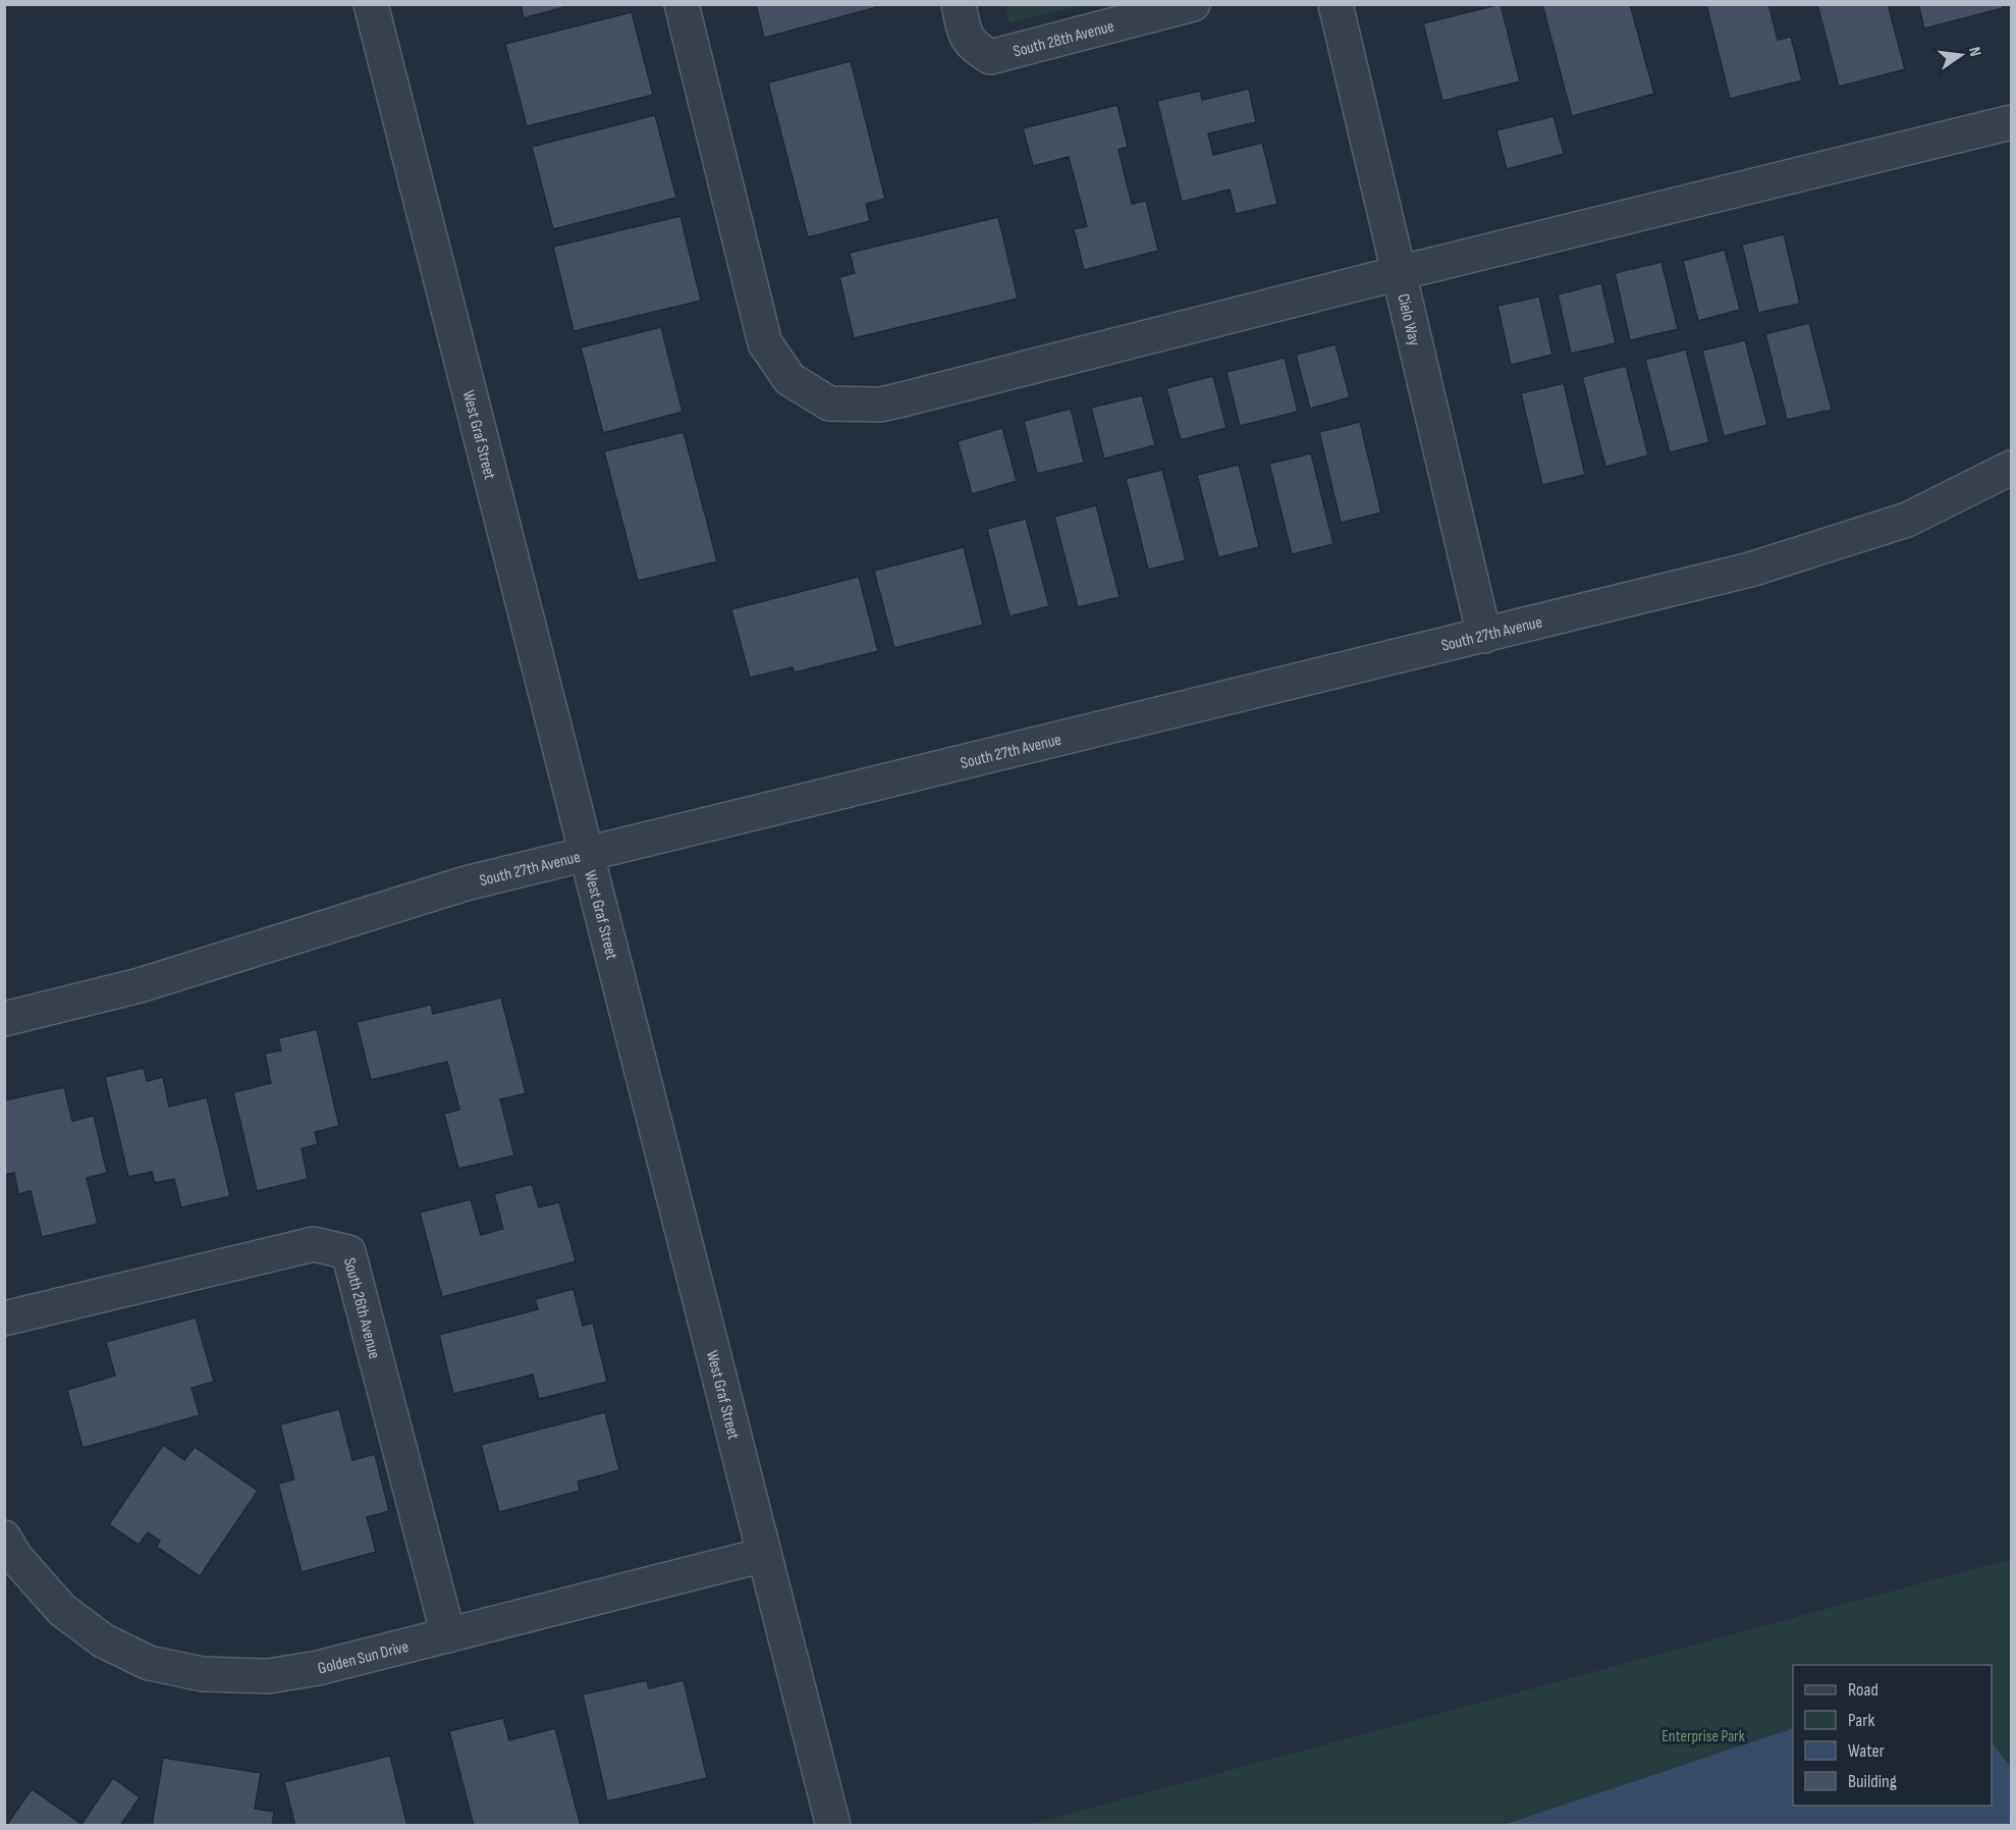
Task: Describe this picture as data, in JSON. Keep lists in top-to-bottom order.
{
  "streets": {
    "street": [
      "South 28th Avenue",
      "Cielo Way",
      "West Graf Street",
      "South 27th Avenue",
      "South 26th Avenue",
      "Golden Sun Drive"
    ]
  },
  "crossings": [
    ["Cielo Way", "South 27th Avenue"],
    ["West Graf Street", "South 27th Avenue"],
    ["West Graf Street", "Golden Sun Drive"],
    ["South 26th Avenue", "Golden Sun Drive"]
  ],
  "parks": ["Enterprise Park"],
  "legend": [
    "Road",
    "Park",
    "Water",
    "Building"
  ],
  "north": "right"
}
